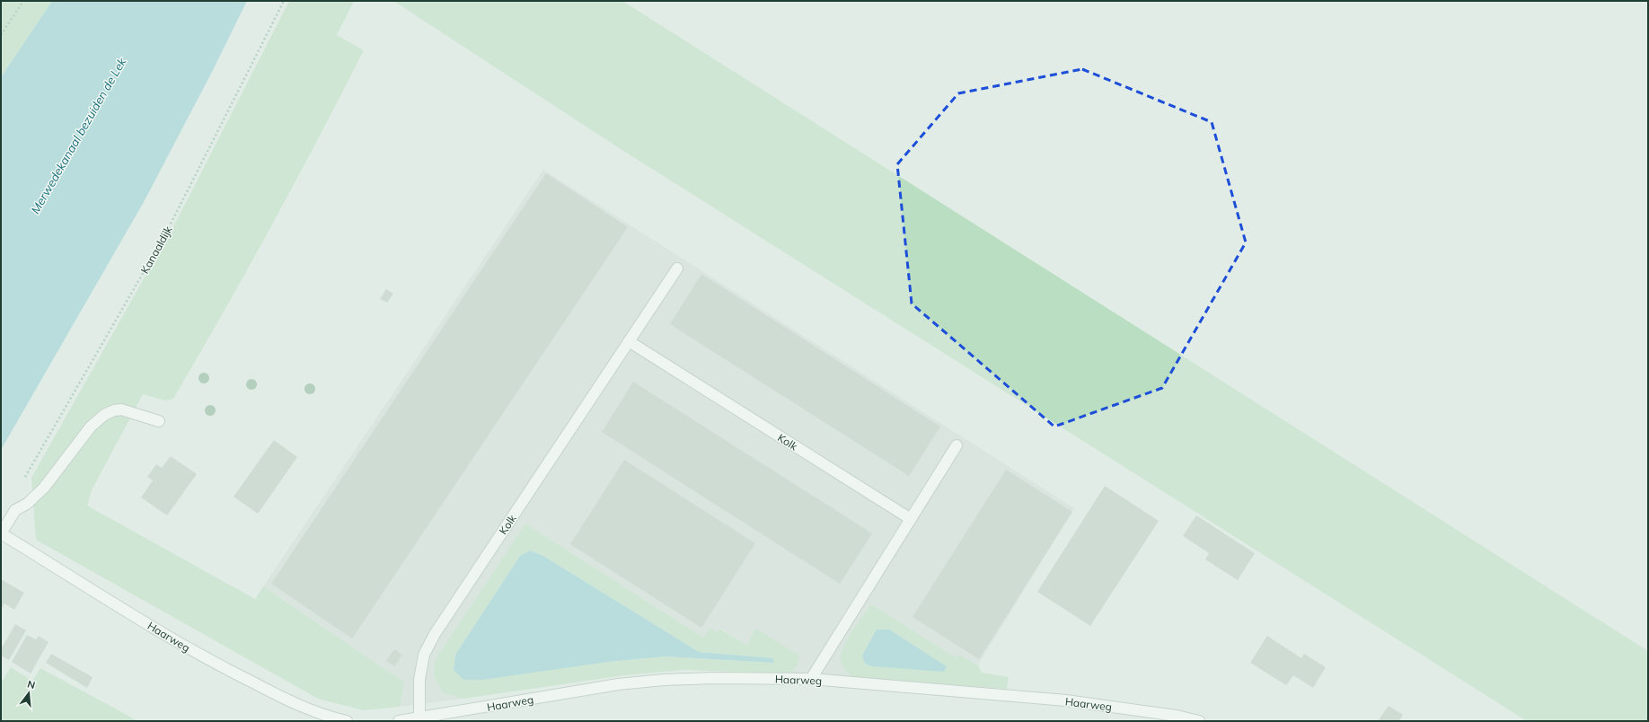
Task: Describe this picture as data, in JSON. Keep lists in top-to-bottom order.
{
  "streets": {
    "street": ["Kolk", "Haarweg"],
    "path": ["Kanaaldijk"]
  },
  "crossings": [
    ["Kolk", "Haarweg"]
  ],
  "water": ["Merwedekanaal bezuiden de Lek"],
  "north": "top"
}
